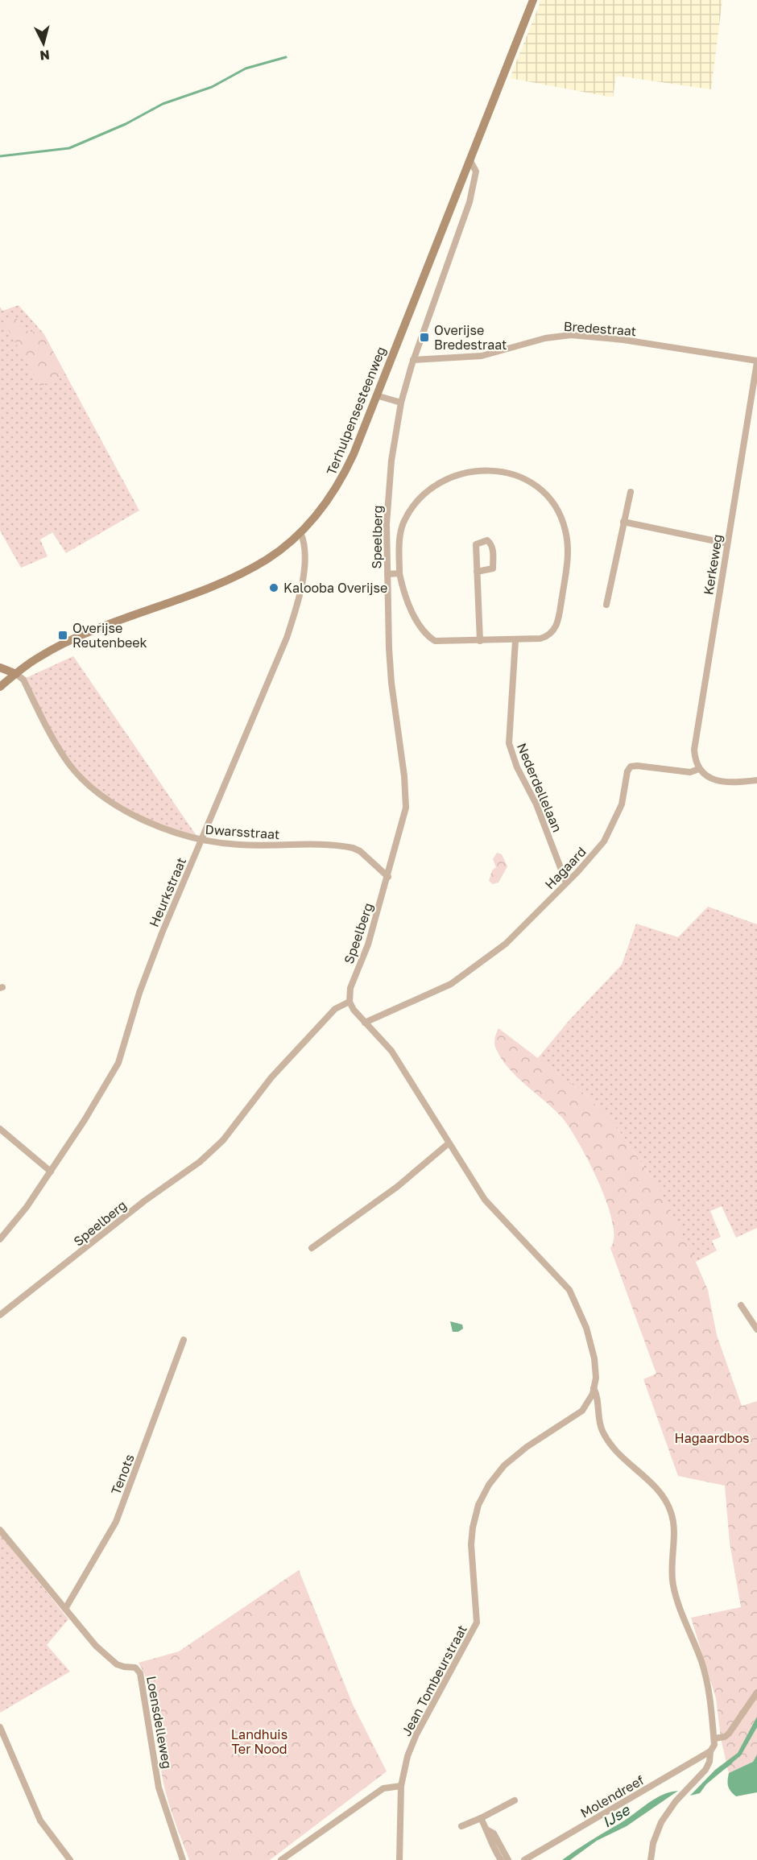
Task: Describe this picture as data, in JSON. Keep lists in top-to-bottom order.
{
  "streets": {
    "main road": ["Terhulpensesteenweg"],
    "street": [
      "Bredestraat",
      "Speelberg",
      "Kerkeweg",
      "Nederdellelaan",
      "Dwarsstraat",
      "Hagaard",
      "Heurkstraat",
      "Tenots",
      "Jean Tombeurstraat",
      "Loensdelleweg",
      "Molendreef"
    ]
  },
  "crossings": [
    ["Bredestraat", "Speelberg"],
    ["Bredestraat", "Kerkeweg"],
    ["Terhulpensesteenweg", "Speelberg"],
    ["Terhulpensesteenweg", "Dwarsstraat"],
    ["Terhulpensesteenweg", "Heurkstraat"],
    ["Speelberg", "Dwarsstraat"],
    ["Kerkeweg", "Hagaard"],
    ["Nederdellelaan", "Hagaard"],
    ["Dwarsstraat", "Heurkstraat"],
    ["Tenots", "Loensdelleweg"]
  ],
  "water": ["IJse"],
  "parks": ["Hagaardbos", "Landhuis Ter Nood"],
  "places": {
    "transit": ["Overijse Bredestraat", "Overijse Reutenbeek"],
    "other": ["Kalooba Overijse"]
  },
  "north": "bottom"
}
